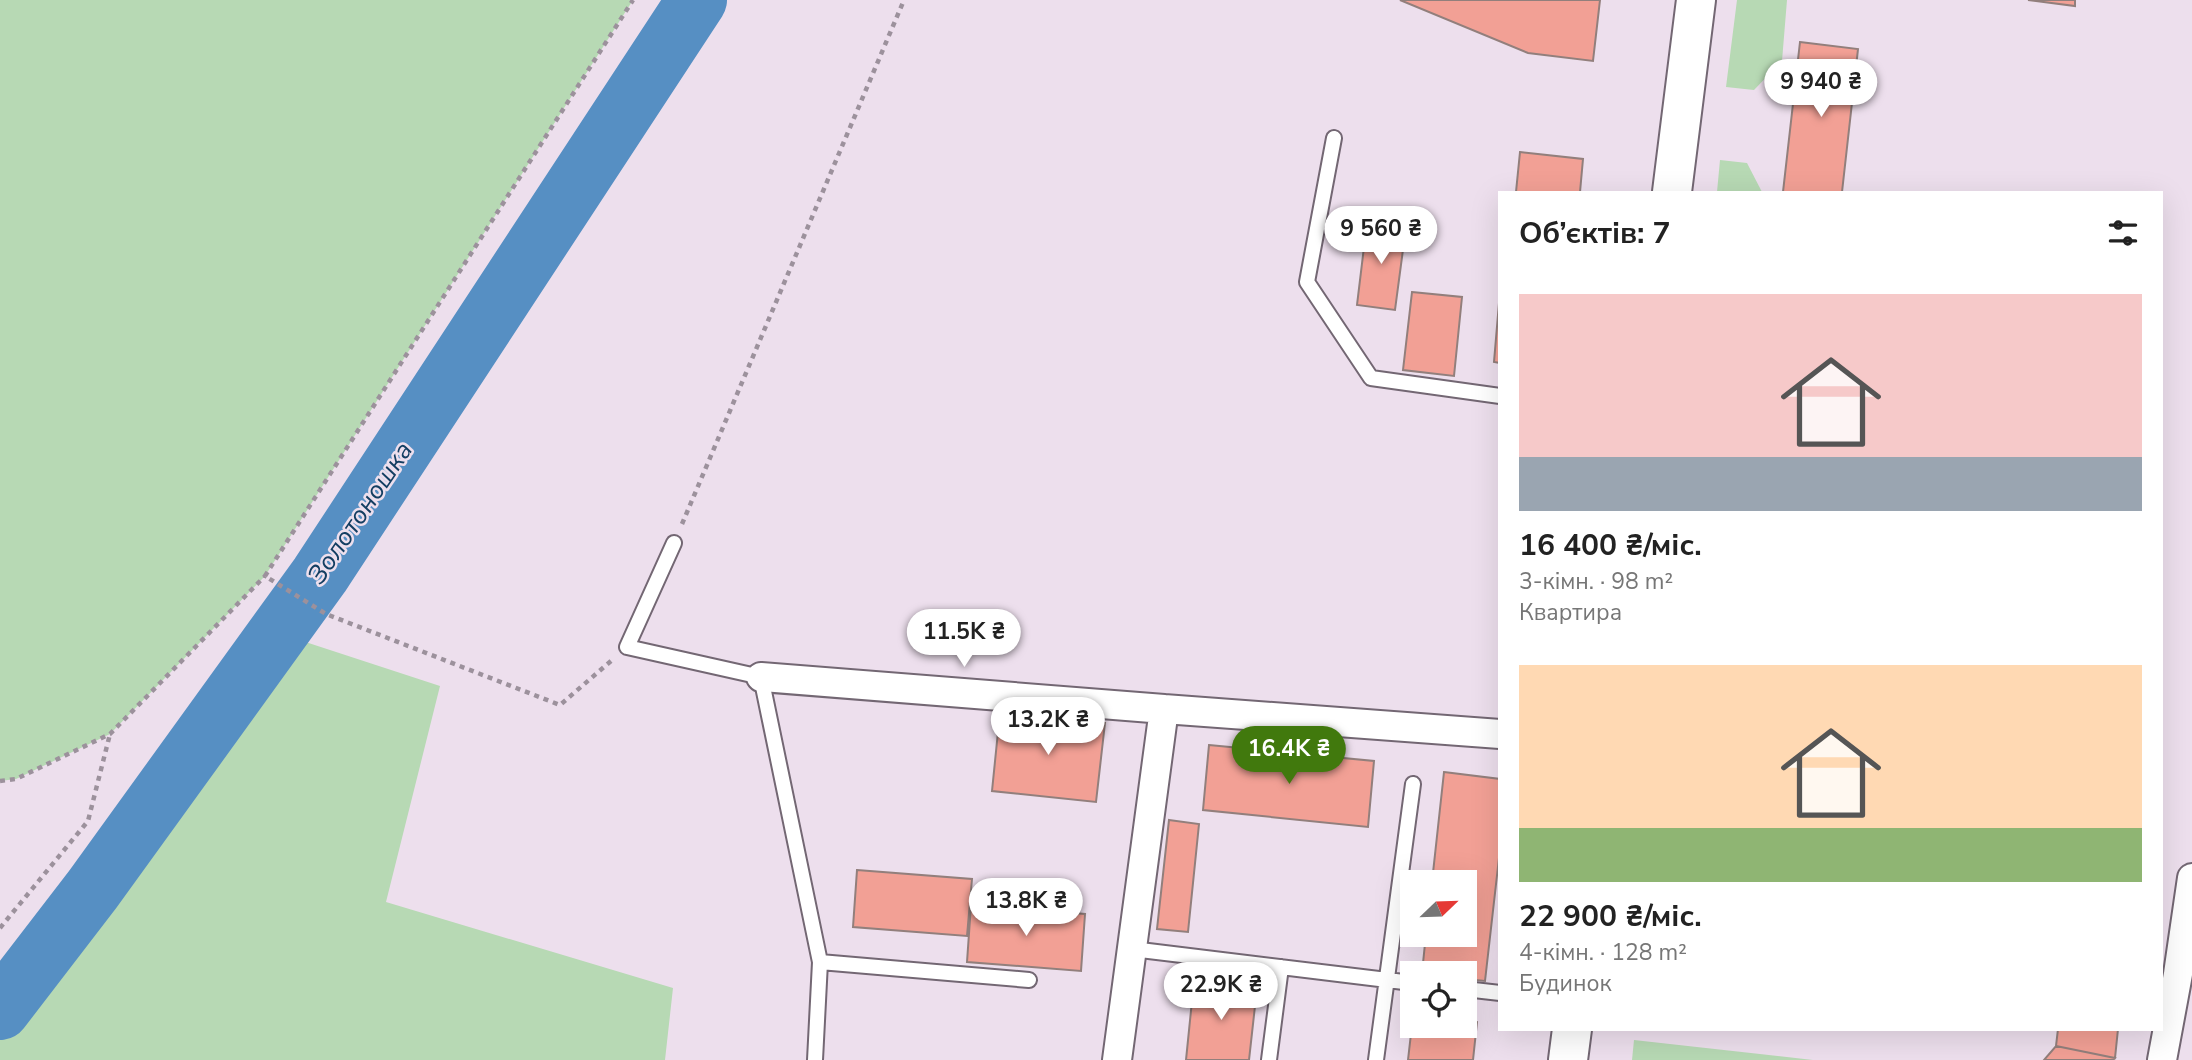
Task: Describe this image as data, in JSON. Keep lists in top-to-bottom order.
{
  "water": ["Золотоношка"],
  "north": "top right",
  "page": {
    "price": [
      "9 940 ₴",
      "9 560 ₴",
      "11.5K ₴",
      "13.2K ₴",
      "16.4K ₴",
      "13.8K ₴",
      "22.9K ₴"
    ],
    "heading": "Об’єктів: 7",
    "list": [
      {
        "name": "16 400 ₴/міс.",
        "note": "3-кімн. · 98 m² · Квартира"
      },
      {
        "name": "22 900 ₴/міс.",
        "note": "4-кімн. · 128 m² · Будинок"
      }
    ]
  }
}
